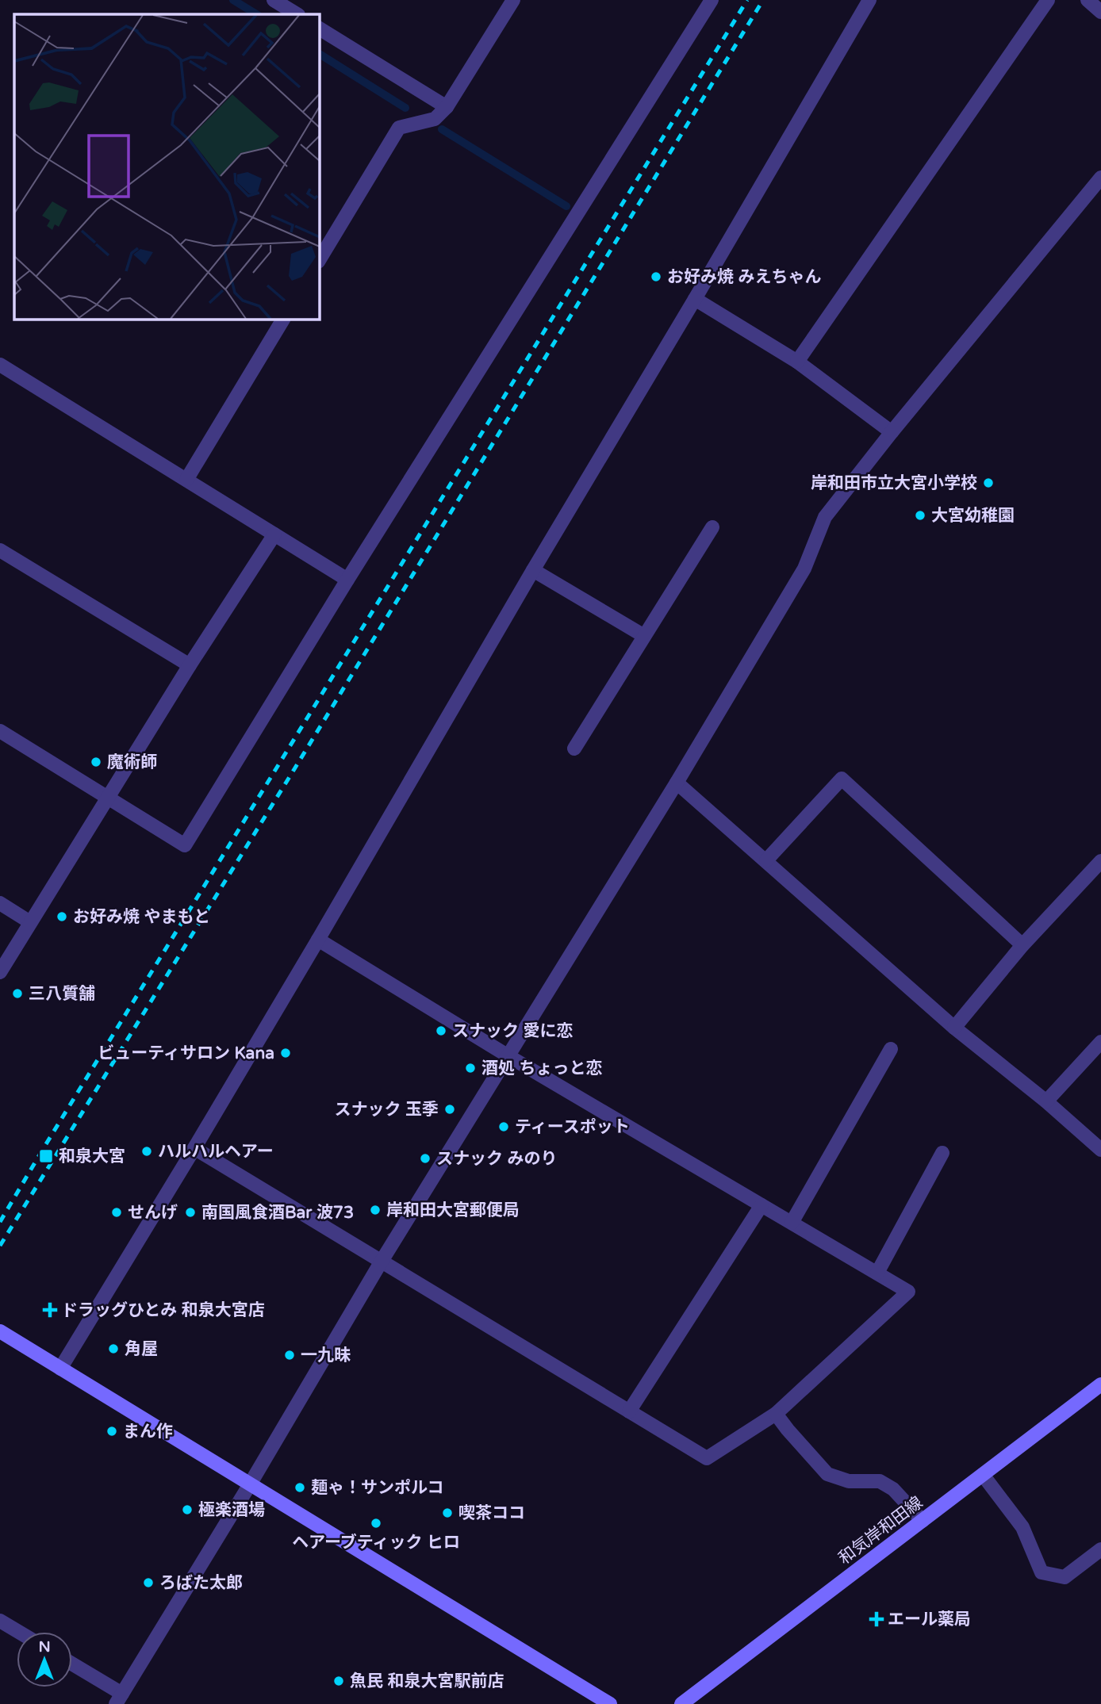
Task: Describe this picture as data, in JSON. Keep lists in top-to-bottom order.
{
  "streets": {
    "street": ["和気岸和田線"]
  },
  "places": {
    "other": [
      "お好み焼 みえちゃん",
      "岸和田市立大宮小学校",
      "大宮幼稚園",
      "魔術師",
      "お好み焼 やまもと",
      "三八質舗",
      "スナック 愛に恋",
      "ビューティサロン Kana",
      "酒処 ちょっと恋",
      "スナック 玉季",
      "ティースポット",
      "ハルハルヘアー",
      "スナック みのり",
      "岸和田大宮郵便局",
      "せんげ",
      "南国風食酒Bar 波73",
      "角屋",
      "一九昧",
      "まん作",
      "麺ゃ！サンポルコ",
      "極楽酒場",
      "喫茶ココ",
      "ヘアーブティック ヒロ",
      "ろばた太郎",
      "魚民 和泉大宮駅前店"
    ],
    "transit": ["和泉大宮"],
    "health": ["ドラッグひとみ 和泉大宮店", "エール薬局"]
  },
  "north": "top"
}
